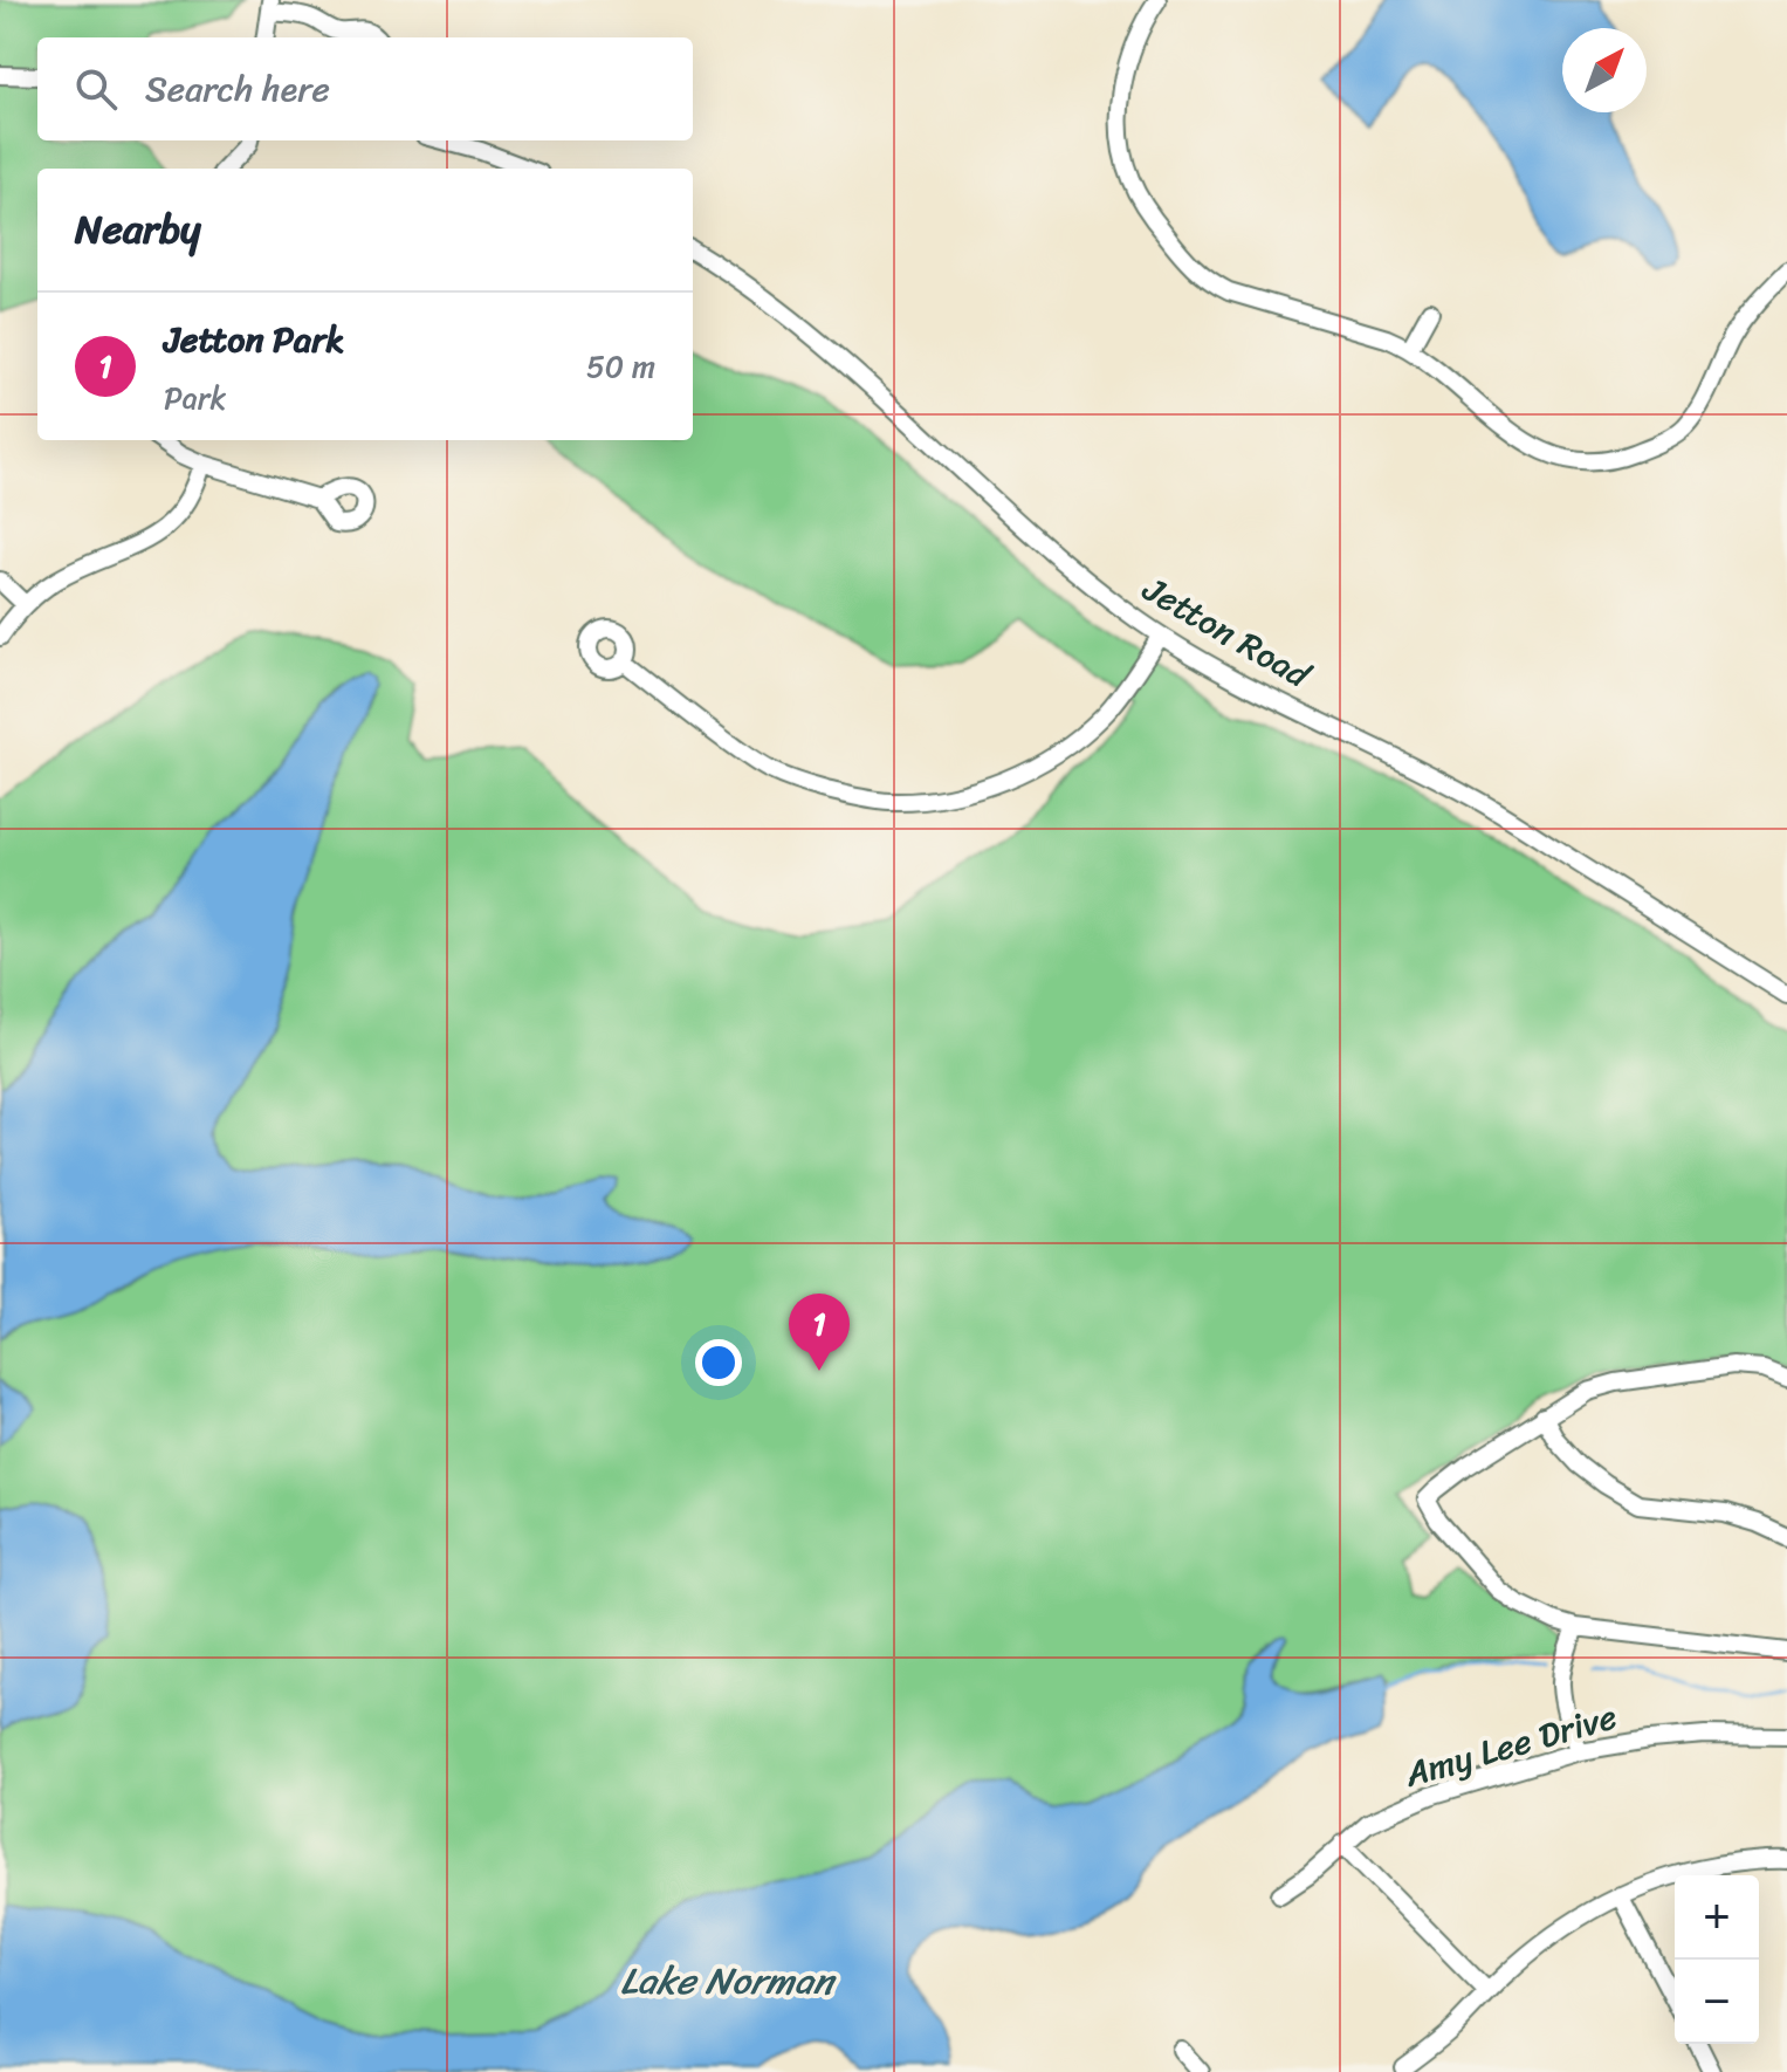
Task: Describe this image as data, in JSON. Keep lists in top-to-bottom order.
{
  "streets": {
    "street": ["Jetton Road", "Amy Lee Drive"]
  },
  "water": ["Lake Norman"],
  "north": "top right",
  "page": {
    "search": "Search here",
    "heading": "Nearby",
    "list": [
      {
        "mark": "1",
        "name": "Jetton Park",
        "note": "Park",
        "value": "50 m"
      }
    ],
    "pins": "1",
    "map_buttons": ["+", "−"]
  }
}
